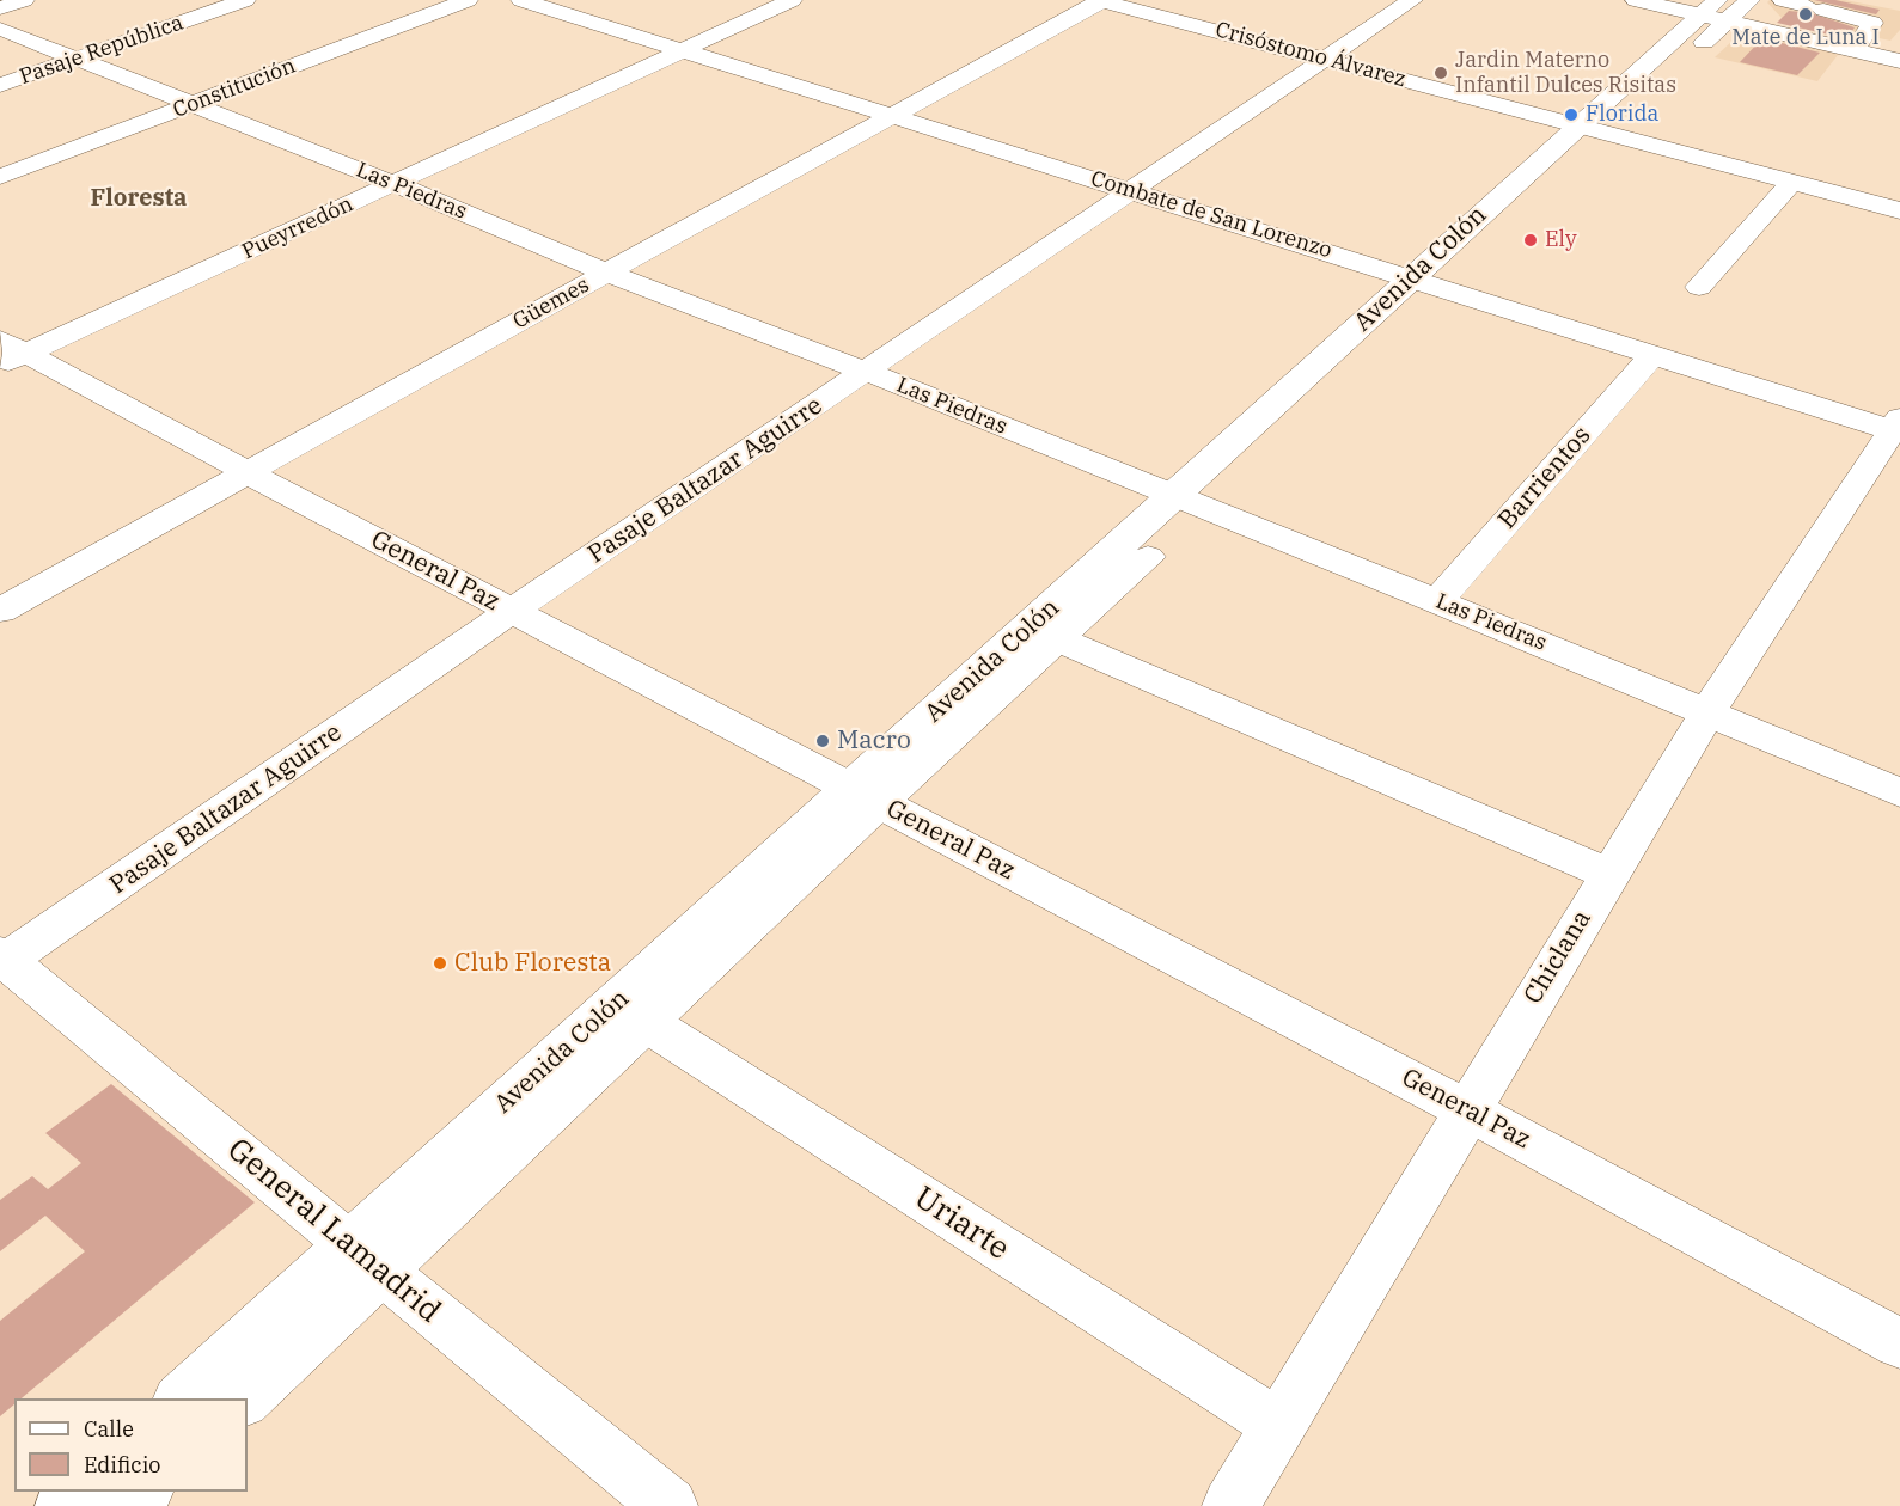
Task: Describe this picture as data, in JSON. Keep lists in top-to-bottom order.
{
  "streets": {
    "street": [
      "Pasaje República",
      "Crisóstomo Álvarez",
      "Constitución",
      "Las Piedras",
      "Combate de San Lorenzo",
      "Pueyrredón",
      "Avenida Colón",
      "Güemes",
      "Barrientos",
      "Pasaje Baltazar Aguirre",
      "General Paz",
      "Chiclana",
      "Uriarte",
      "General Lamadrid"
    ]
  },
  "crossings": [
    ["Pasaje República", "Las Piedras"],
    ["Crisóstomo Álvarez", "Avenida Colón"],
    ["Crisóstomo Álvarez", "Güemes"],
    ["Crisóstomo Álvarez", "Pasaje Baltazar Aguirre"],
    ["Constitución", "Las Piedras"],
    ["Las Piedras", "Pueyrredón"],
    ["Las Piedras", "Avenida Colón"],
    ["Las Piedras", "Güemes"],
    ["Las Piedras", "Barrientos"],
    ["Las Piedras", "Pasaje Baltazar Aguirre"],
    ["Las Piedras", "Chiclana"],
    ["Combate de San Lorenzo", "Pueyrredón"],
    ["Combate de San Lorenzo", "Avenida Colón"],
    ["Combate de San Lorenzo", "Güemes"],
    ["Combate de San Lorenzo", "Barrientos"],
    ["Combate de San Lorenzo", "Pasaje Baltazar Aguirre"],
    ["Combate de San Lorenzo", "Chiclana"],
    ["Pueyrredón", "General Paz"],
    ["Avenida Colón", "General Paz"],
    ["Avenida Colón", "Uriarte"],
    ["Avenida Colón", "General Lamadrid"],
    ["Güemes", "General Paz"],
    ["Pasaje Baltazar Aguirre", "General Paz"],
    ["Pasaje Baltazar Aguirre", "General Lamadrid"],
    ["General Paz", "Chiclana"],
    ["Chiclana", "Uriarte"]
  ],
  "districts": ["Floresta"],
  "places": [
    "Mate de Luna I",
    "Jardin Materno Infantil Dulces Risitas",
    "Florida",
    "Ely",
    "Macro",
    "Club Floresta"
  ],
  "legend": ["Calle", "Edificio"]
}
